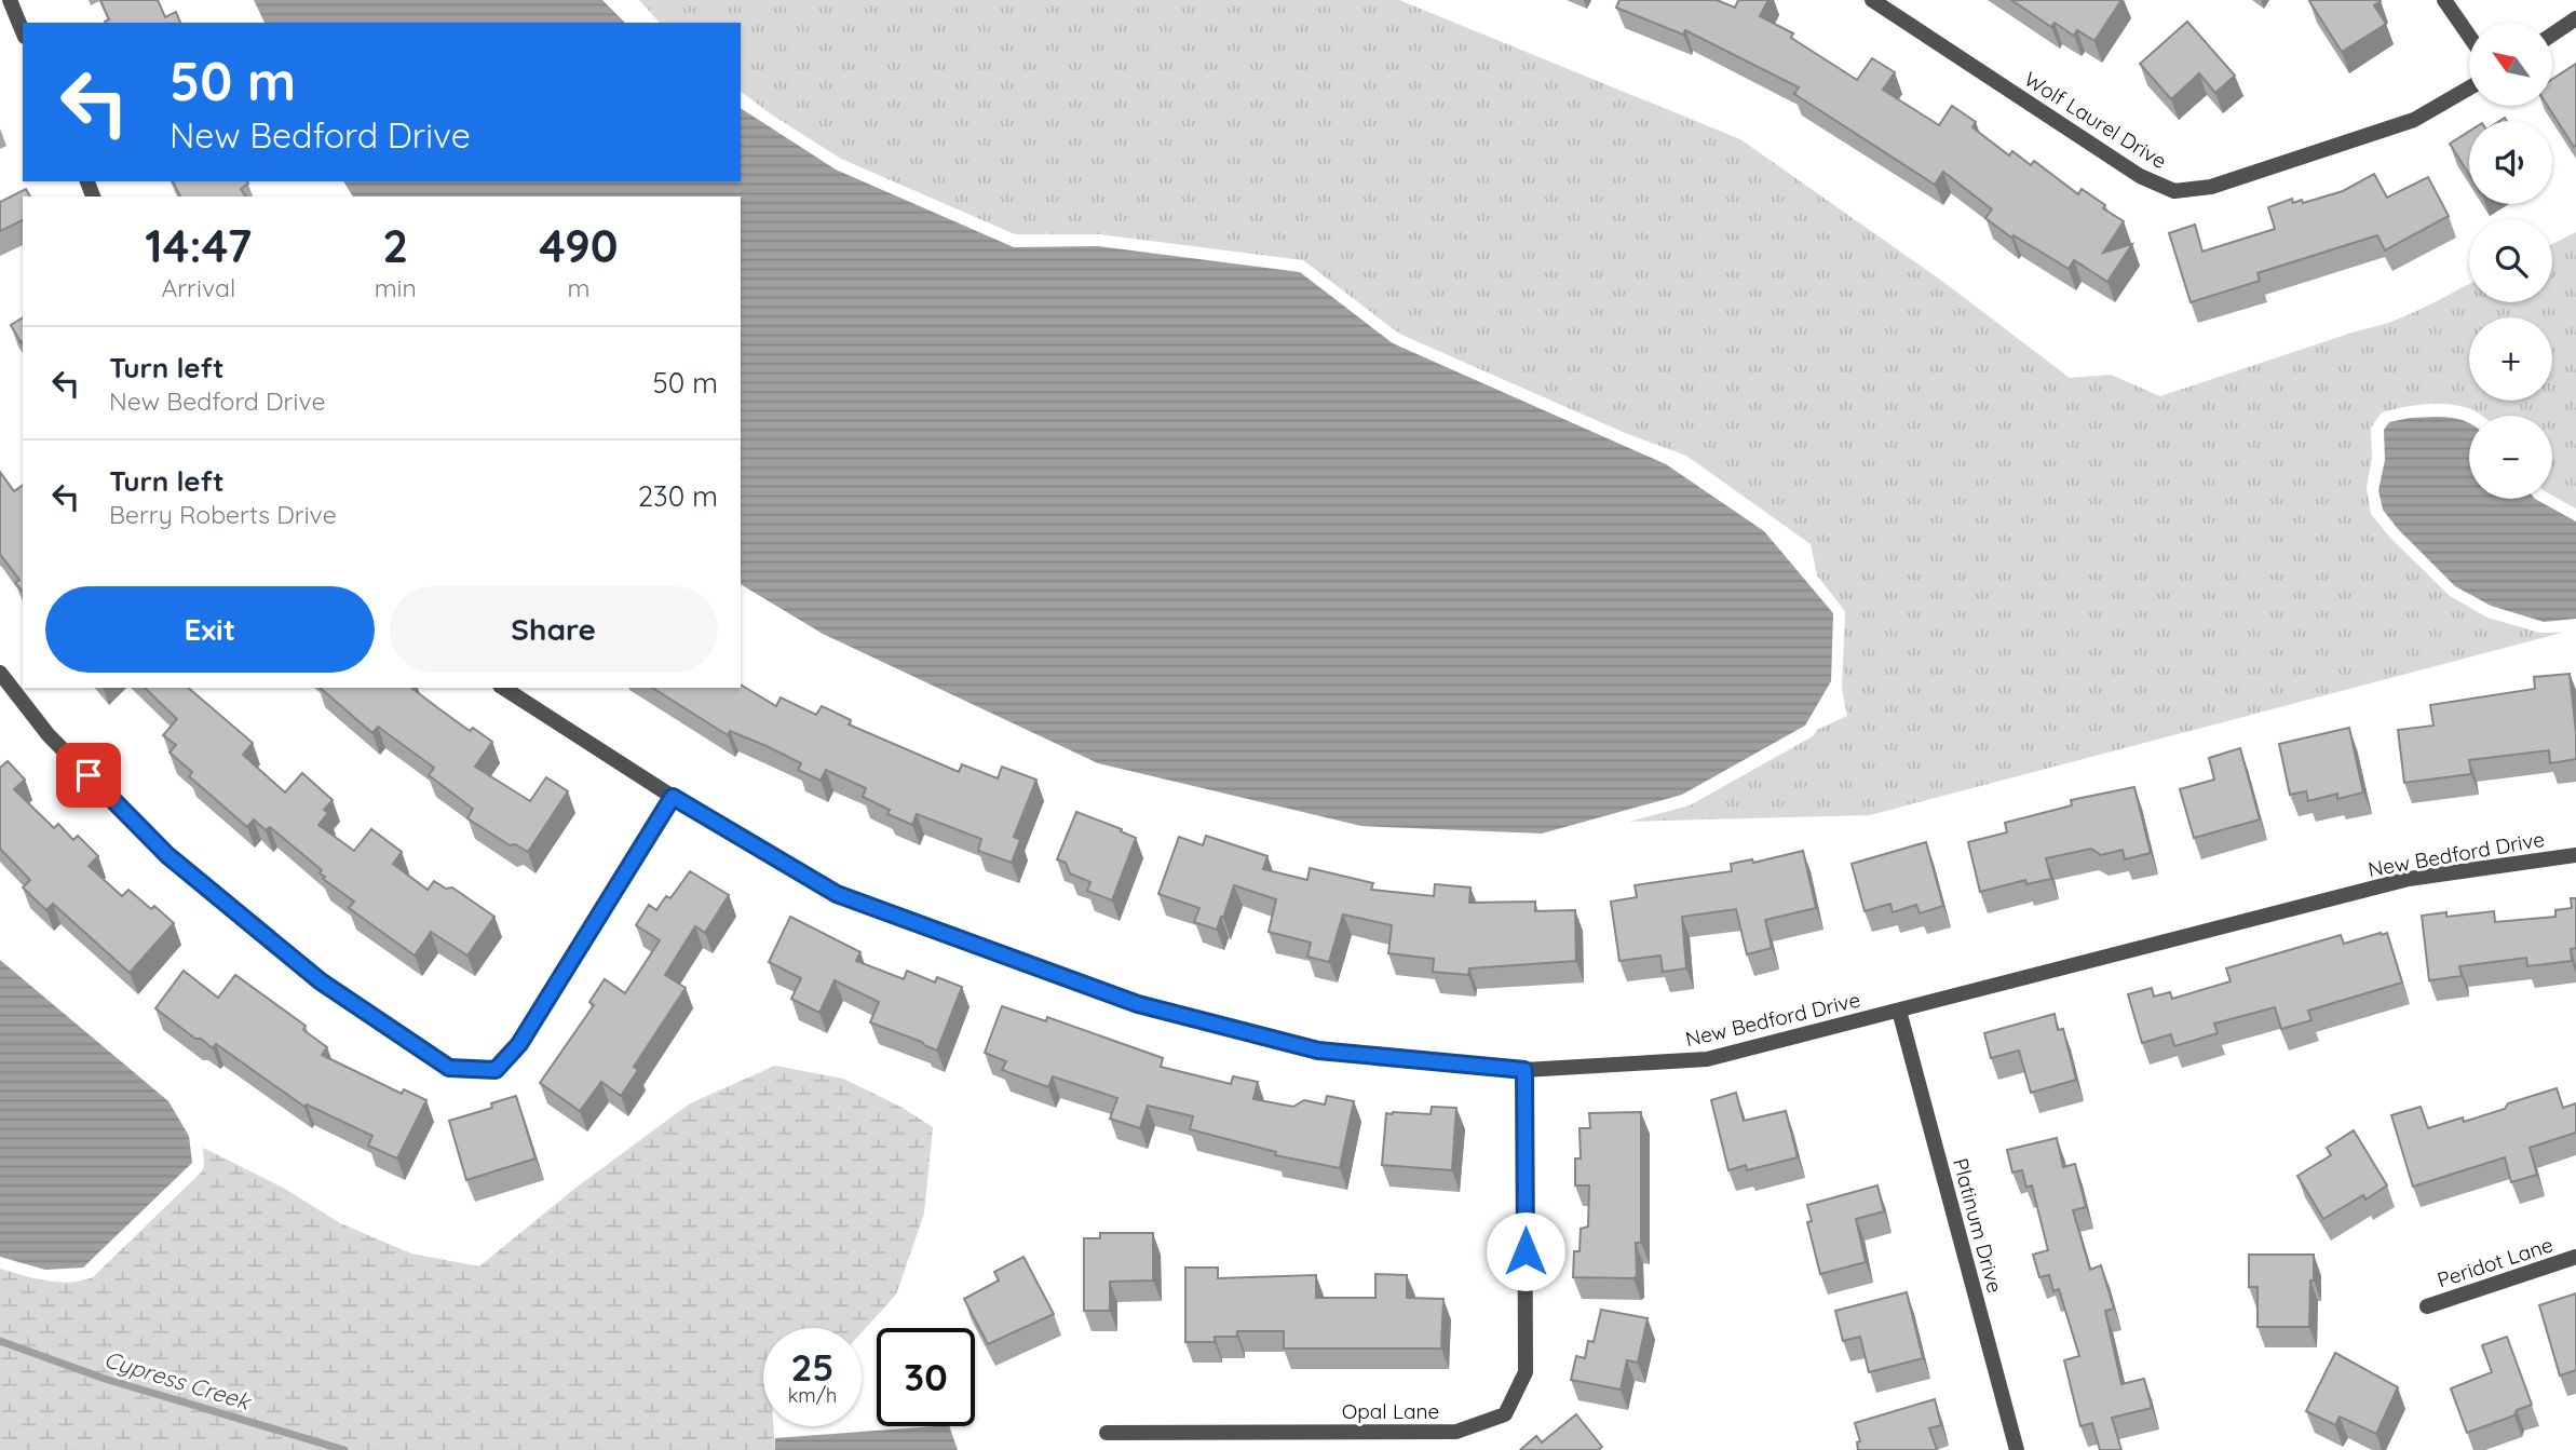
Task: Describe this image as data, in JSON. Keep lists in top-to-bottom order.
{
  "streets": {
    "street": [
      "Wolf Laurel Drive",
      "New Bedford Drive",
      "Platinum Drive",
      "Peridot Lane",
      "Opal Lane"
    ]
  },
  "crossings": [
    ["New Bedford Drive", "Platinum Drive"],
    ["New Bedford Drive", "Opal Lane"]
  ],
  "water": ["Cypress Creek"],
  "north": "top left",
  "page": {
    "map_buttons": ["+", "−"],
    "turn": ["50 m", "New Bedford Drive"],
    "eta": [
      "14:47",
      "Arrival",
      "2",
      "min",
      "490",
      "m"
    ],
    "list": [
      {
        "name": "Turn left",
        "note": "New Bedford Drive",
        "value": "50 m"
      },
      {
        "name": "Turn left",
        "note": "Berry Roberts Drive",
        "value": "230 m"
      }
    ],
    "buttons": ["Exit", "Share"],
    "speed": "25 km/h",
    "limit": "30"
  }
}
